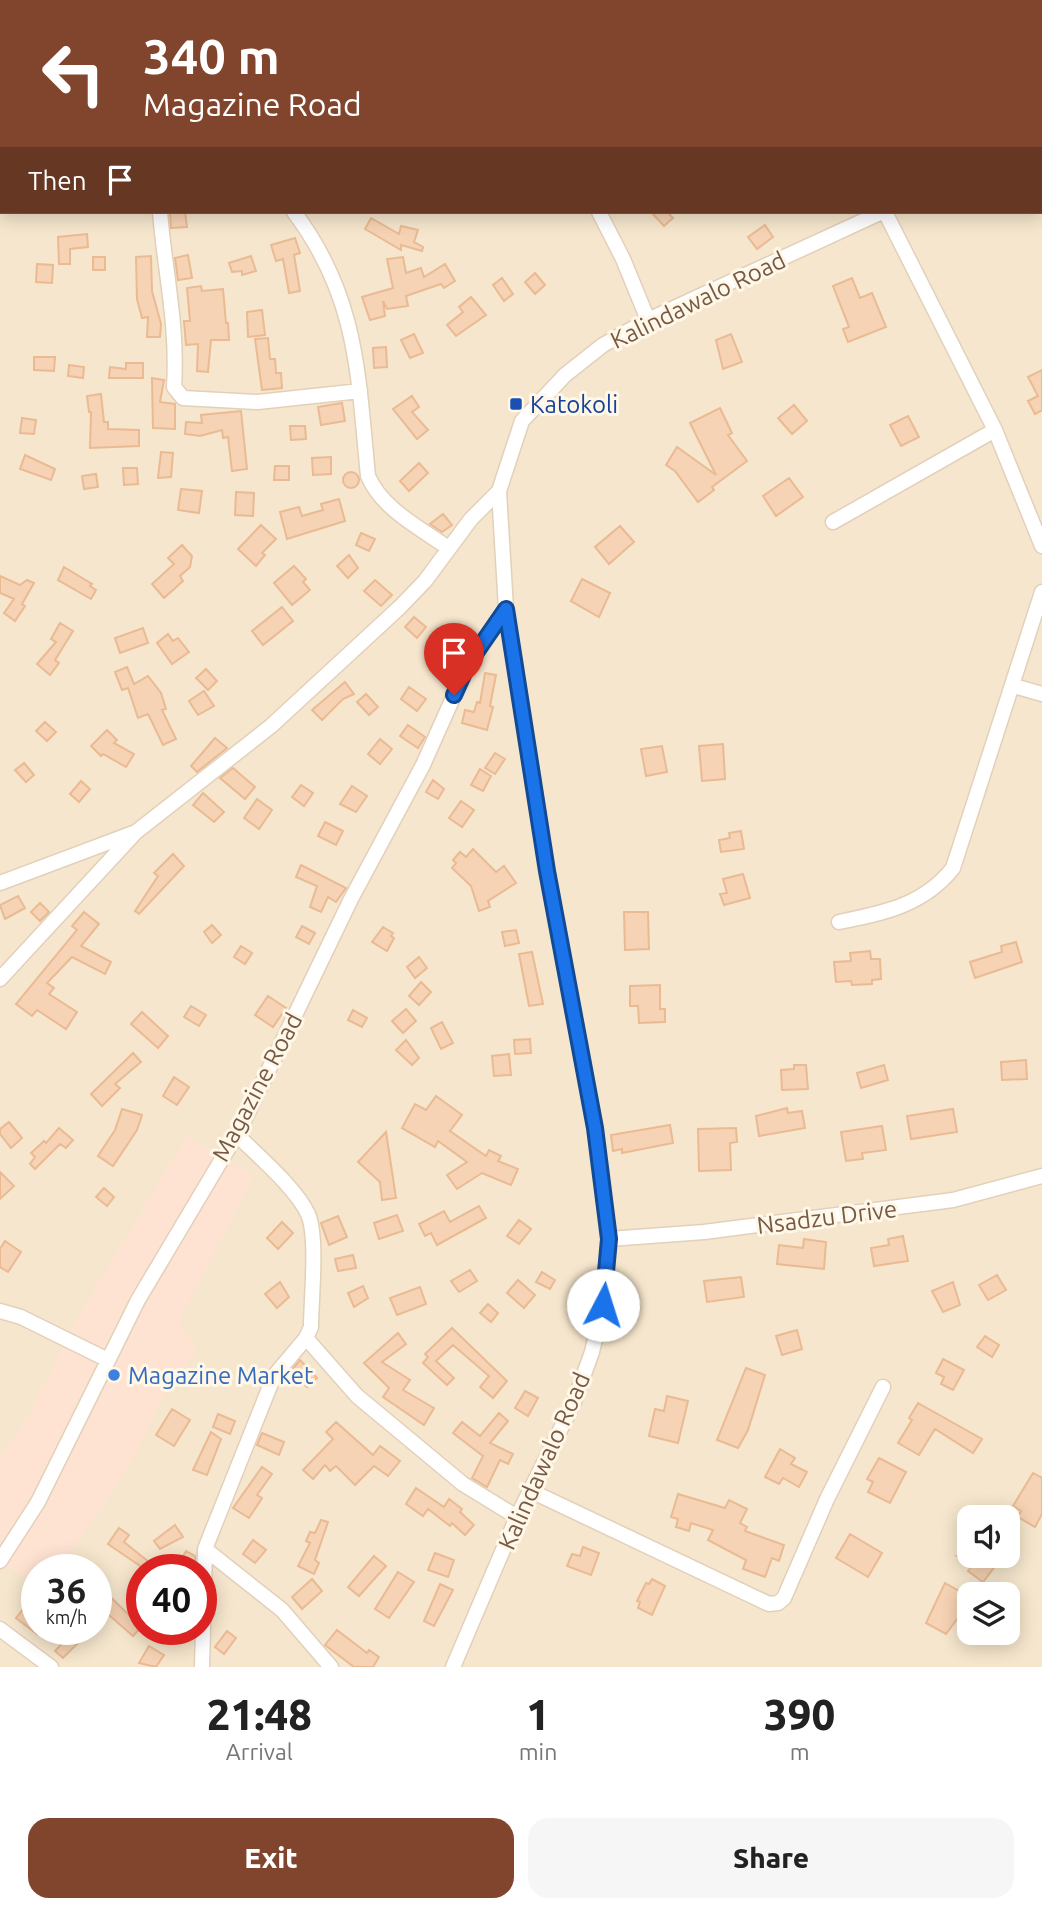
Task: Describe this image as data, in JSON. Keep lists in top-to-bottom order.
{
  "streets": {
    "street": ["Kalindawalo Road", "Magazine Road", "Nsadzu Drive"]
  },
  "crossings": [
    ["Kalindawalo Road", "Magazine Road"],
    ["Kalindawalo Road", "Nsadzu Drive"]
  ],
  "places": {
    "transit": ["Katokoli"],
    "other": ["Magazine Market"]
  },
  "page": {
    "turn": ["340 m", "Magazine Road"],
    "then": "Then",
    "speed": "36 km/h",
    "limit": "40",
    "eta": [
      "21:48",
      "Arrival",
      "1",
      "min",
      "390",
      "m"
    ],
    "buttons": ["Exit", "Share"]
  }
}
